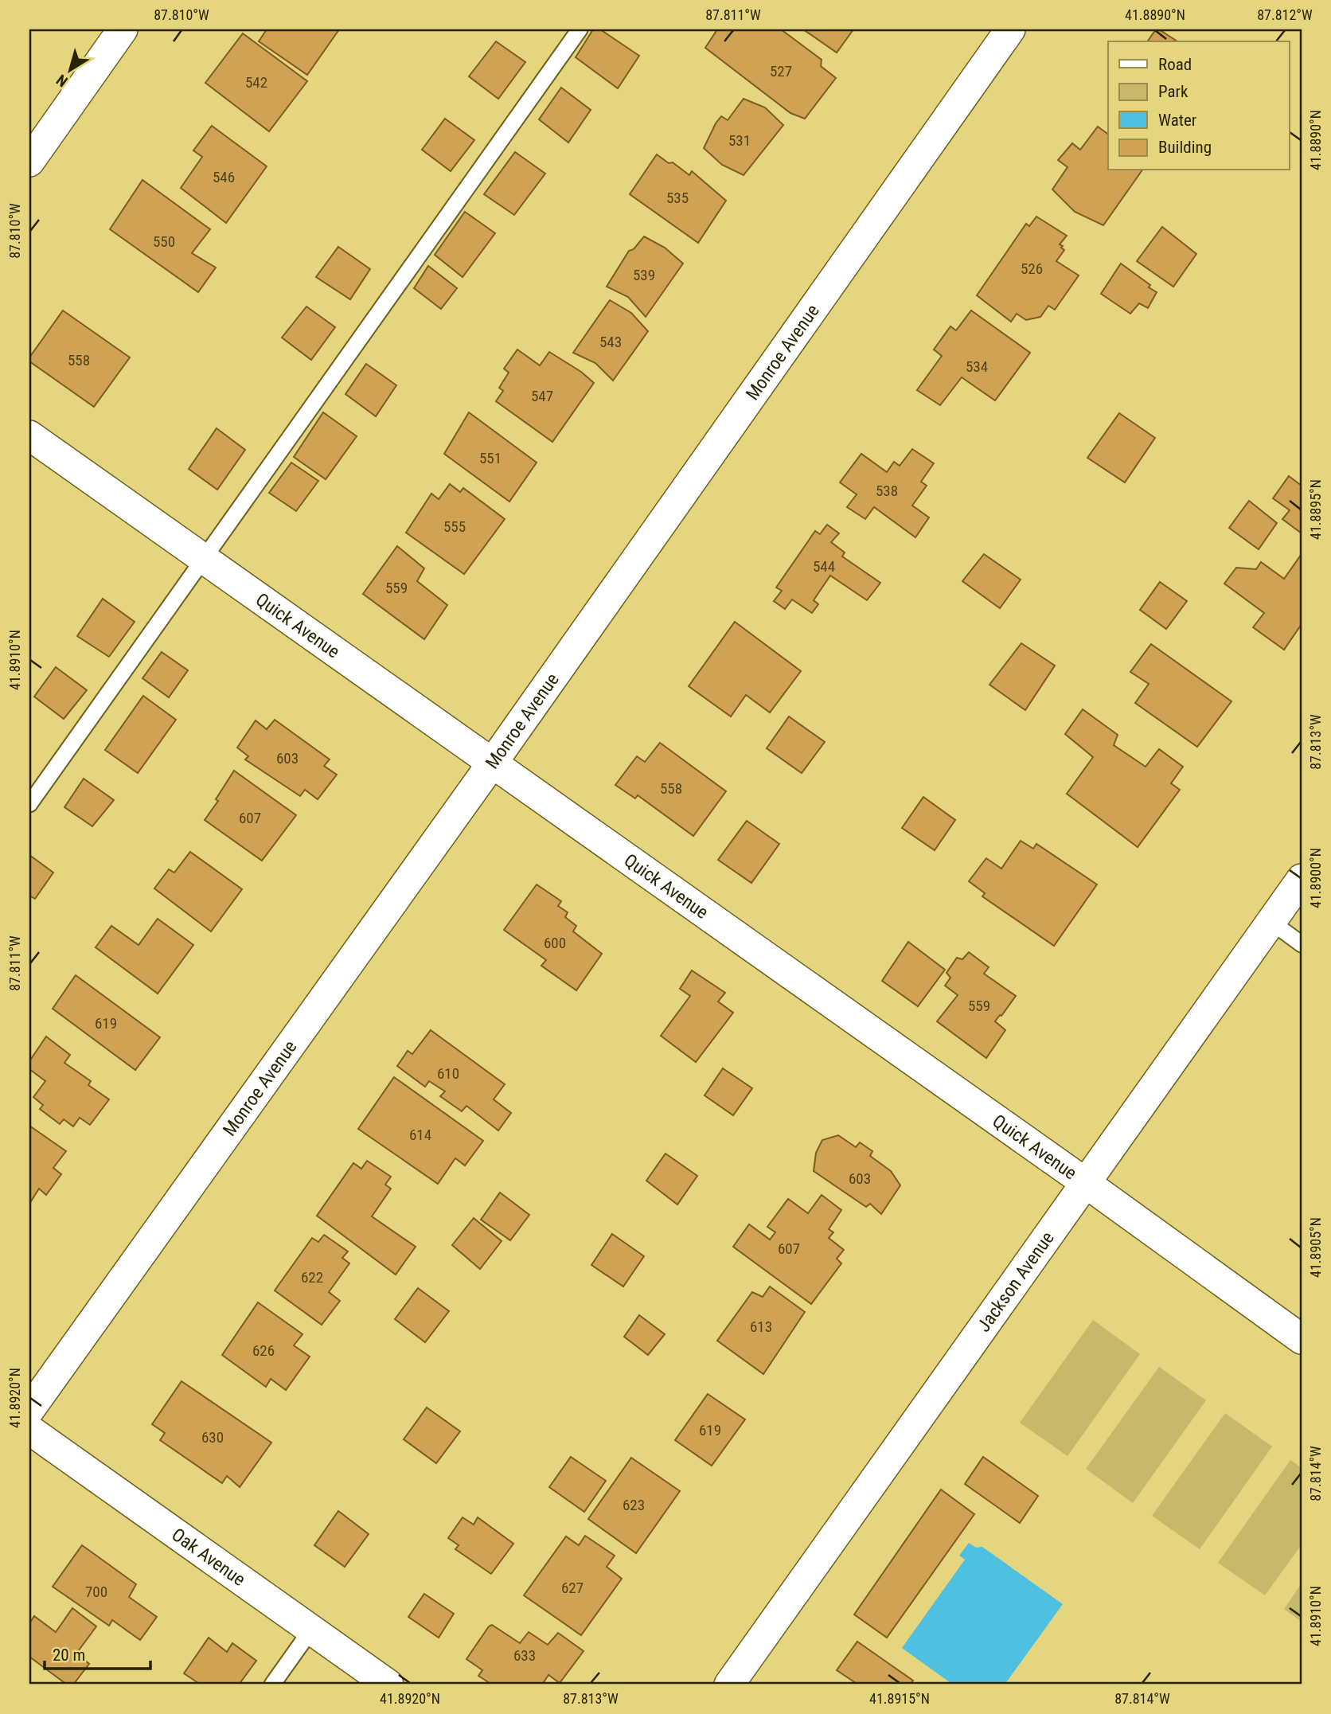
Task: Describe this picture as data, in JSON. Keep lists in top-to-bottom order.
{
  "streets": {
    "street": [
      "Monroe Avenue",
      "Quick Avenue",
      "Jackson Avenue",
      "Oak Avenue"
    ]
  },
  "crossings": [
    ["Monroe Avenue", "Quick Avenue"],
    ["Quick Avenue", "Jackson Avenue"]
  ],
  "house_numbers": [
    "527",
    "542",
    "531",
    "546",
    "535",
    "550",
    "526",
    "539",
    "543",
    "558",
    "534",
    "547",
    "551",
    "538",
    "555",
    "544",
    "559",
    "603",
    "558",
    "607",
    "600",
    "559",
    "619",
    "610",
    "614",
    "603",
    "607",
    "622",
    "613",
    "626",
    "619",
    "630",
    "623",
    "627",
    "700",
    "633"
  ],
  "legend": [
    "Road",
    "Park",
    "Water",
    "Building"
  ],
  "scale_bar": "20 m",
  "north": "bottom left",
  "coordinates": [
    "87.810°W",
    "87.811°W",
    "41.8890°N",
    "87.812°W",
    "41.8895°N",
    "41.8910°N",
    "87.813°W",
    "41.8900°N",
    "41.8905°N",
    "41.8920°N",
    "87.814°W",
    "41.8915°N"
  ]
}
